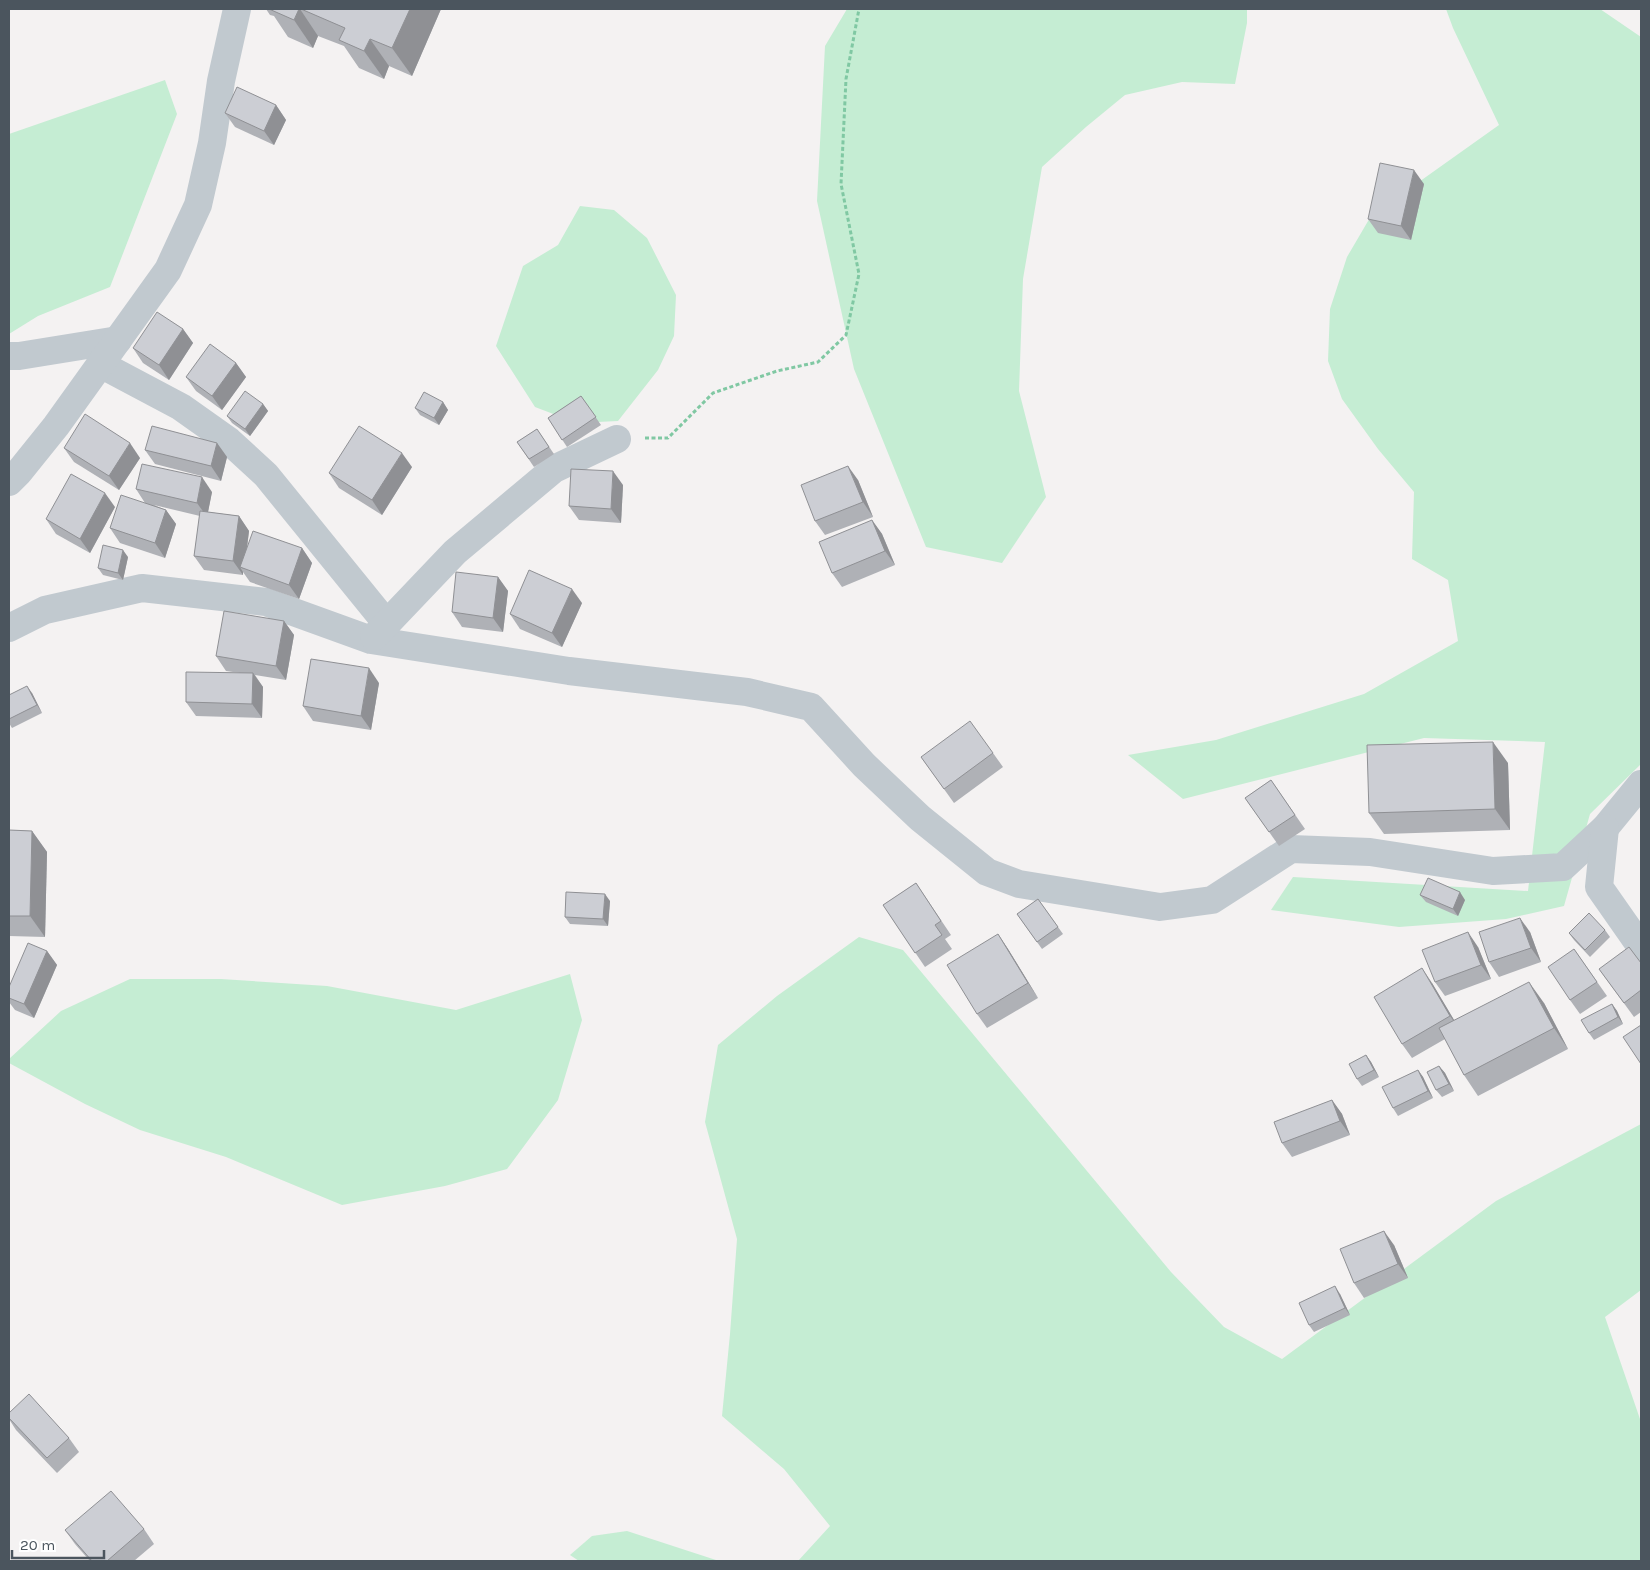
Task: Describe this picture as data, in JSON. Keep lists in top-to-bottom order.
{
  "scale_bar": "20 m"
}
